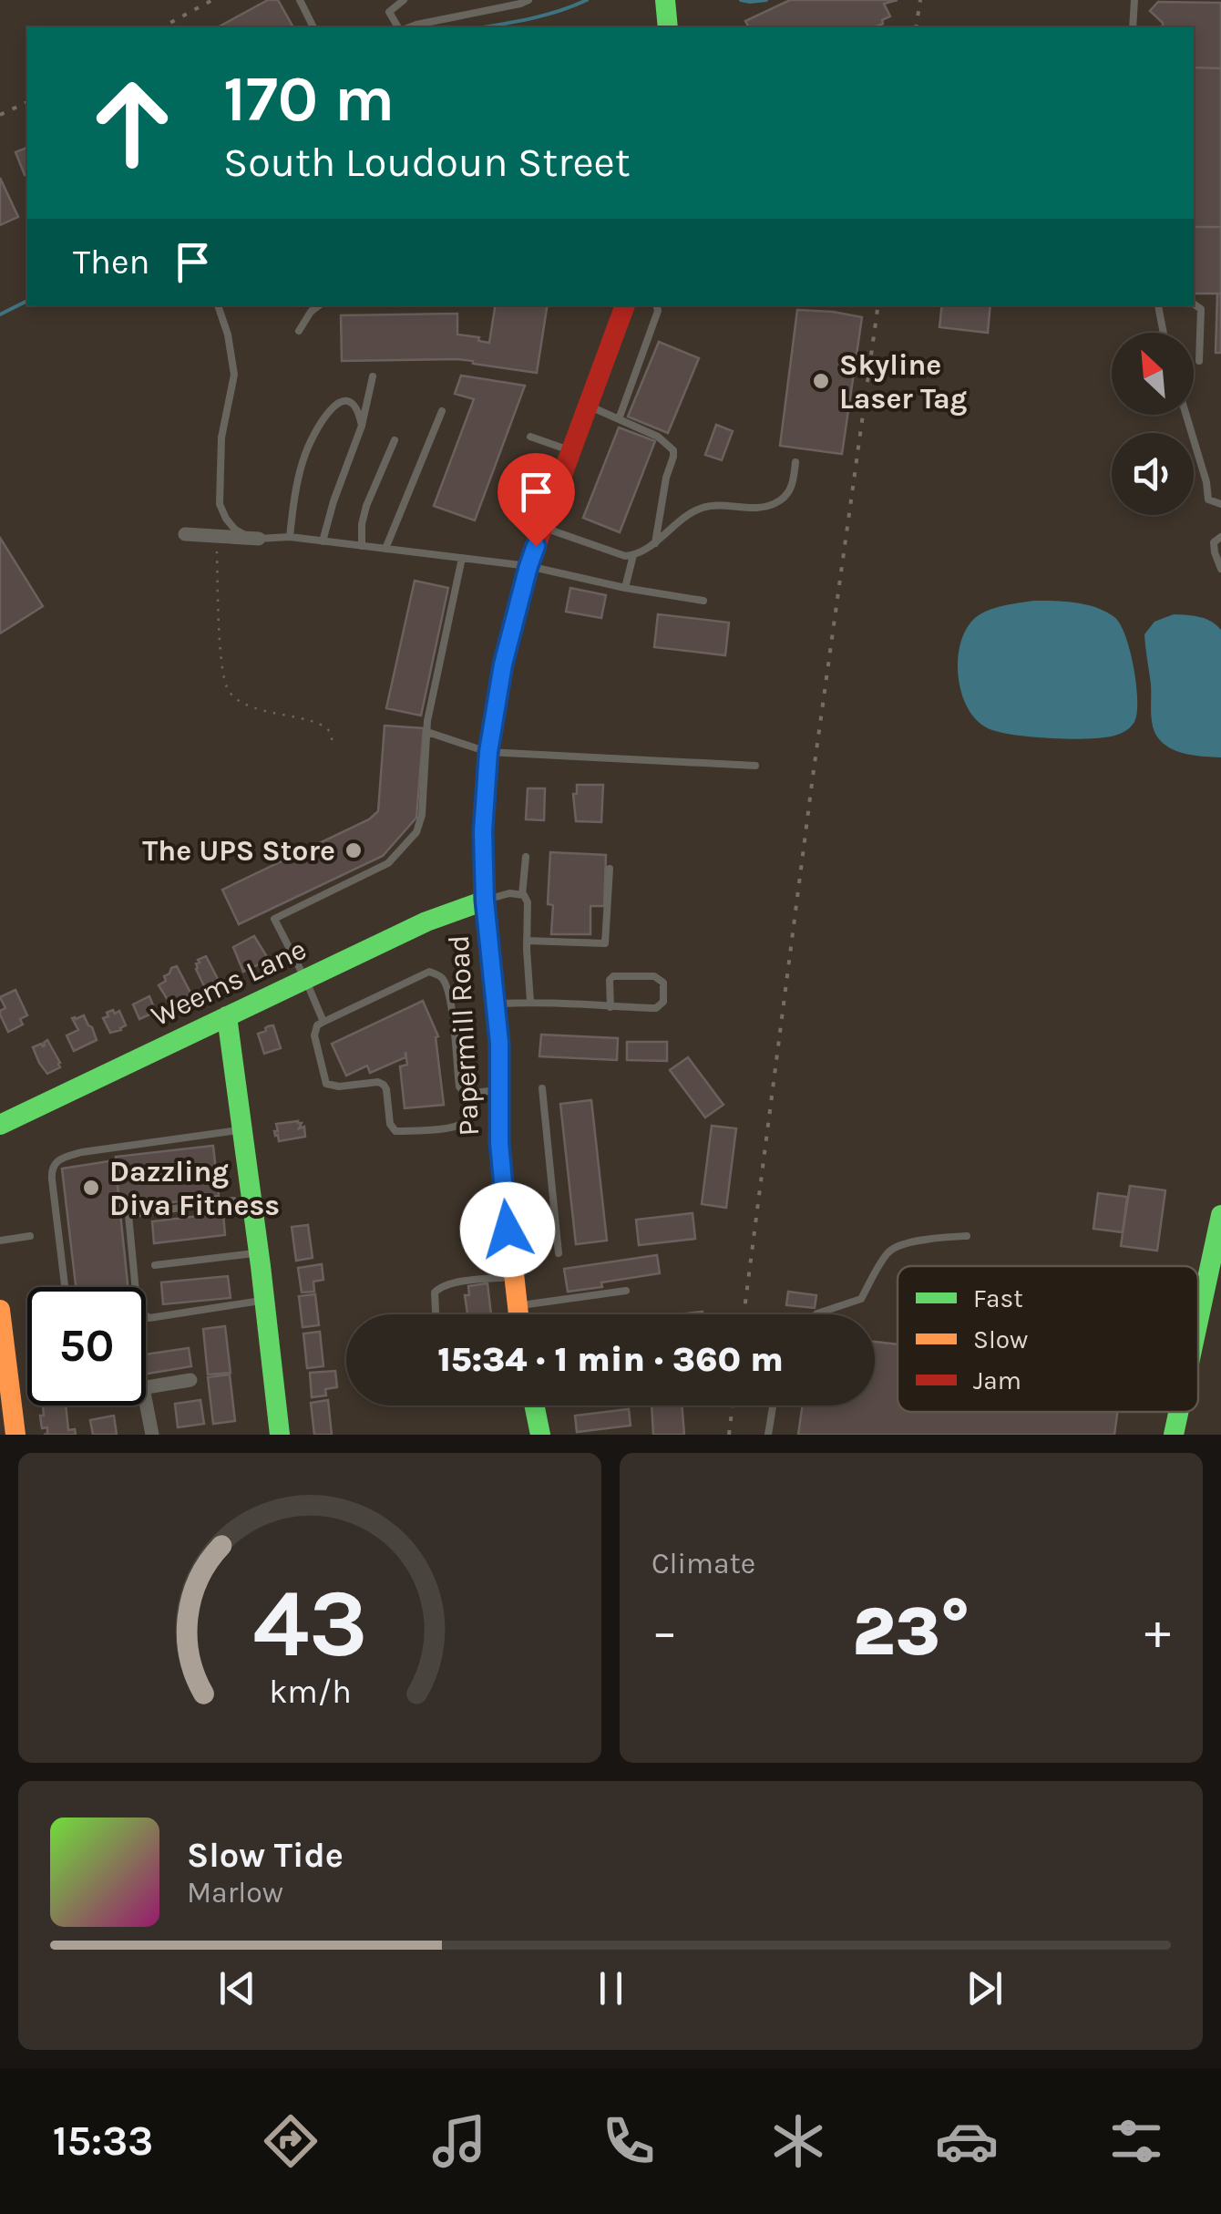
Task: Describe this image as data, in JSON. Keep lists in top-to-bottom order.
{
  "streets": {
    "main road": ["Weems Lane", "Papermill Road"]
  },
  "crossings": [
    ["Weems Lane", "Papermill Road"]
  ],
  "places": ["Skyline Laser Tag", "The UPS Store", "Dazzling Diva Fitness"],
  "legend": ["Fast", "Slow", "Jam"],
  "north": "top left",
  "page": {
    "turn": ["170 m", "South Loudoun Street"],
    "then": "Then",
    "limit": "50",
    "trip": "15:34 · 1 min · 360 m",
    "tile": "Climate",
    "heat": ["−", "23°", "+"],
    "song": ["Slow Tide", "Marlow"],
    "tabs": "15:33",
    "gauge": ["43", "km/h"]
  }
}
